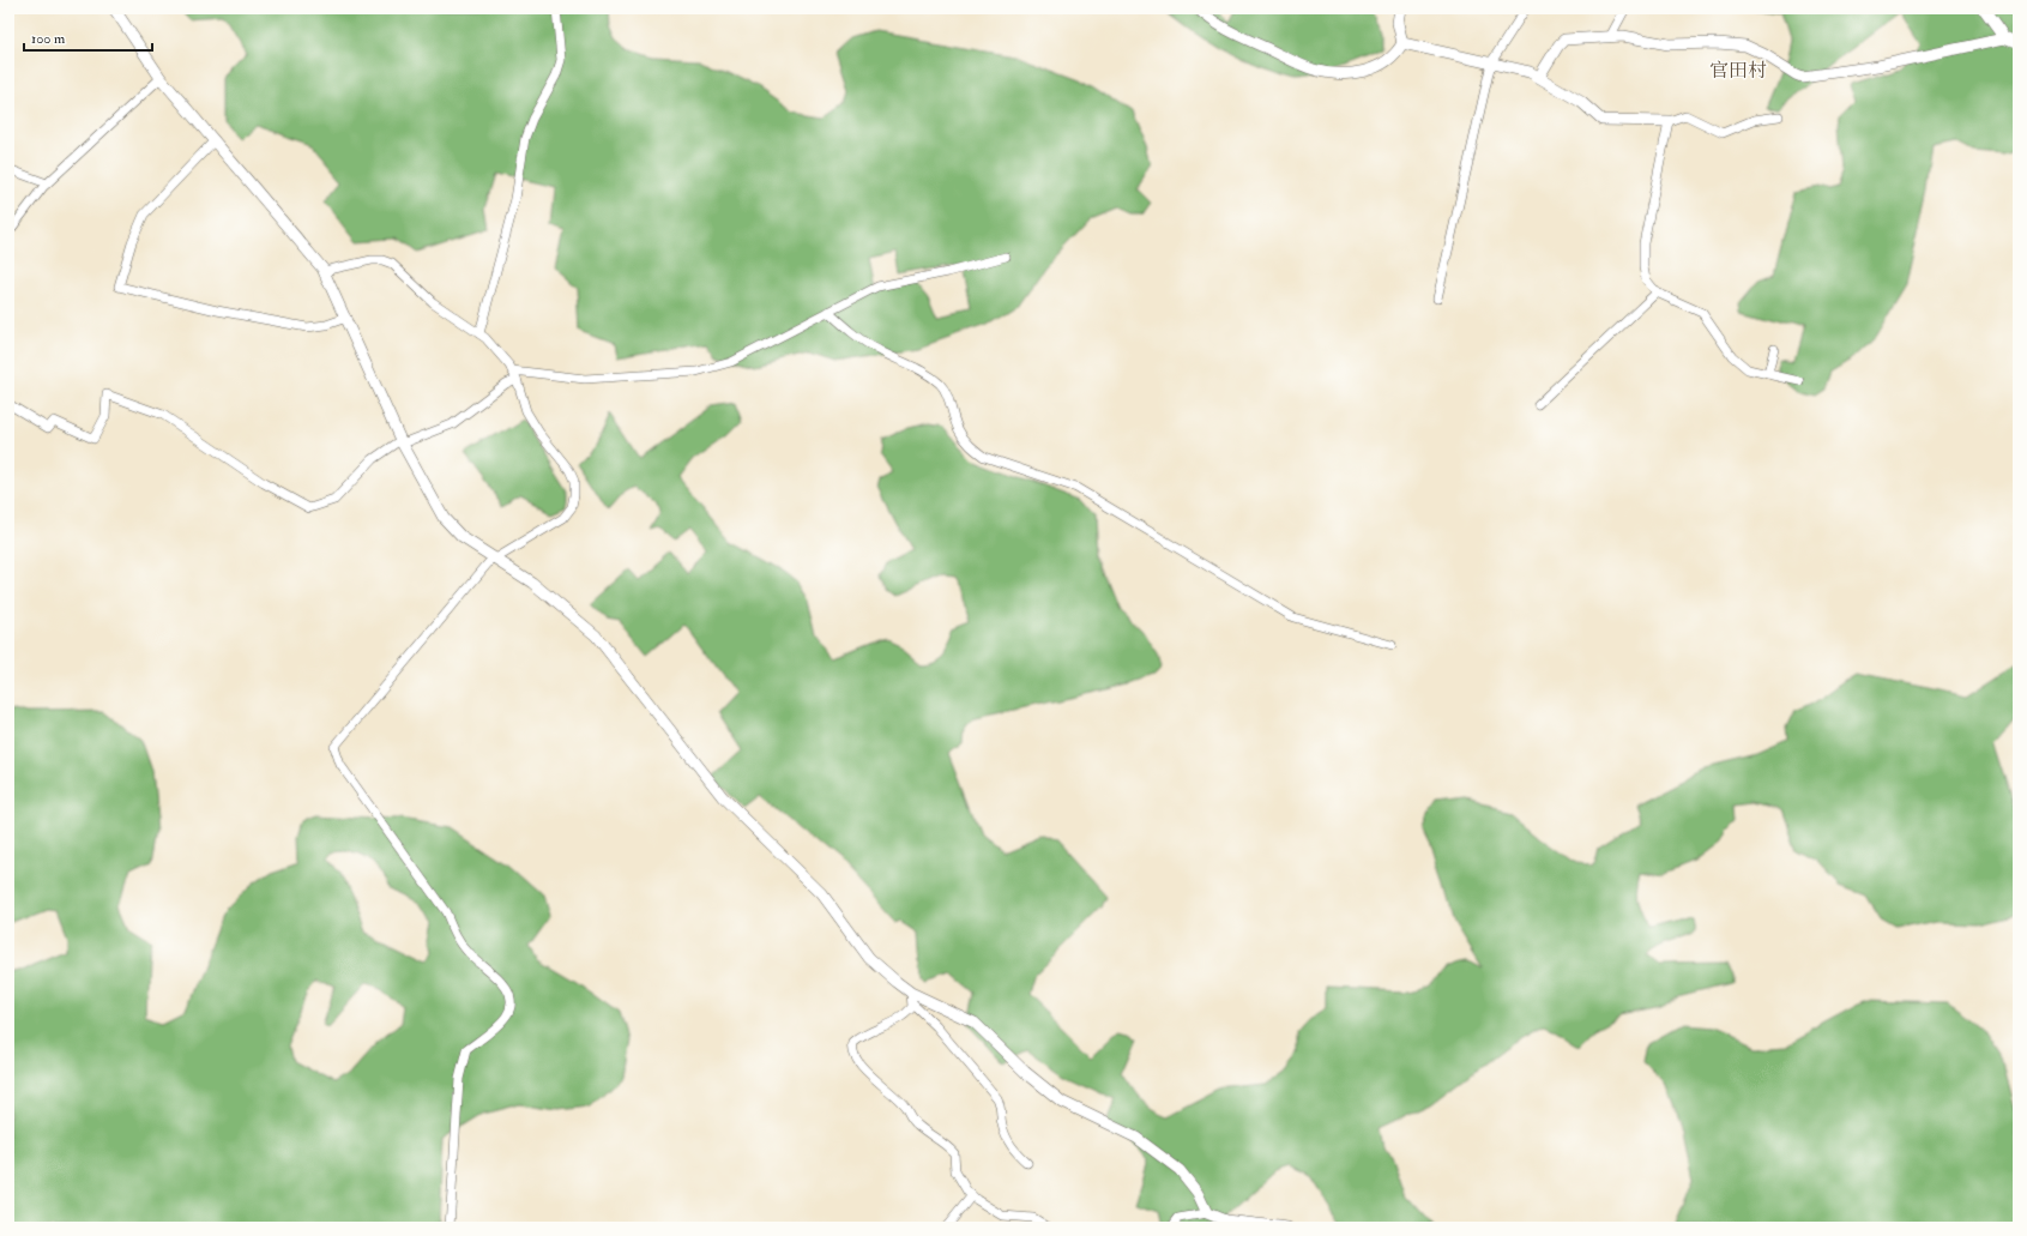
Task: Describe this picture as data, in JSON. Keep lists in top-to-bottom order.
{
  "districts": ["官田村"],
  "scale_bar": "100 m"
}
